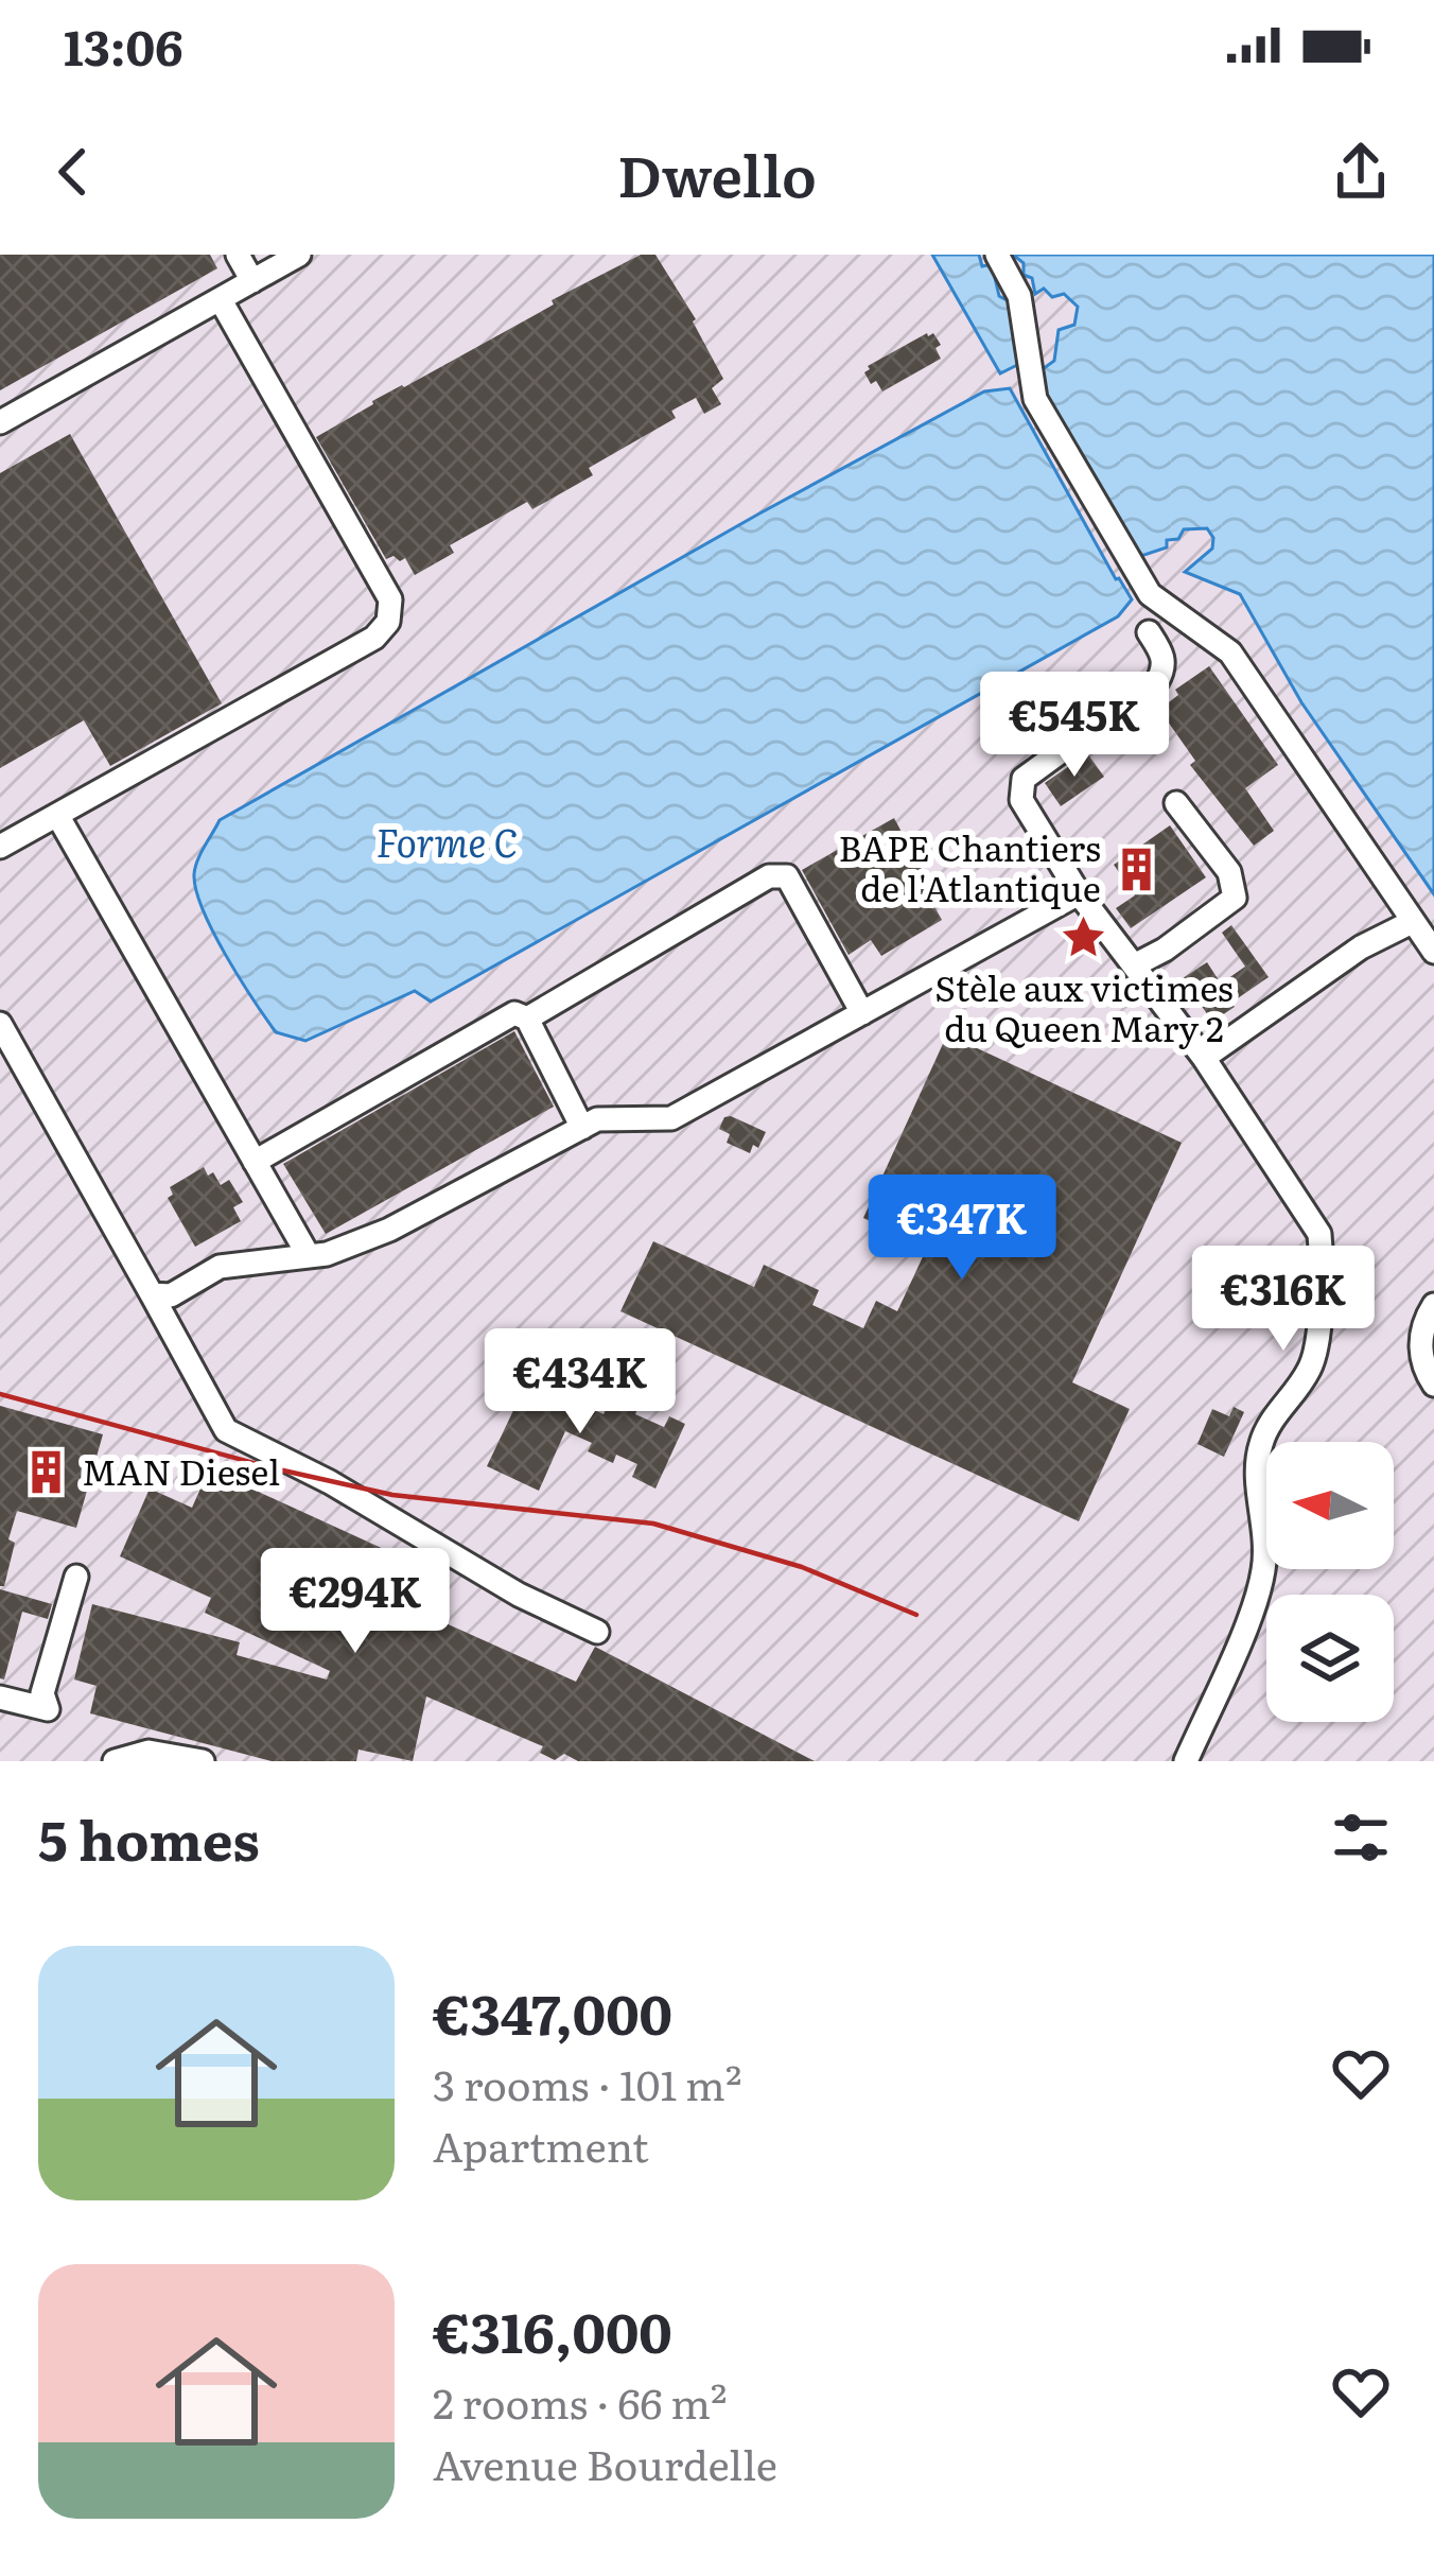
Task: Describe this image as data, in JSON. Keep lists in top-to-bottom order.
{
  "water": ["Forme C"],
  "places": {
    "building": ["BAPE Chantiers de l'Atlantique", "MAN Diesel"],
    "place": ["Stèle aux victimes du Queen Mary 2"]
  },
  "north": "left",
  "page": {
    "status": "13:06",
    "header": "Dwello",
    "price": [
      "€545K",
      "€347K",
      "€316K",
      "€434K",
      "€294K"
    ],
    "heading": "5 homes",
    "list": [
      {
        "name": "€347,000",
        "note": "3 rooms · 101 m² · Apartment"
      },
      {
        "name": "€316,000",
        "note": "2 rooms · 66 m² · Avenue Bourdelle"
      }
    ]
  }
}
